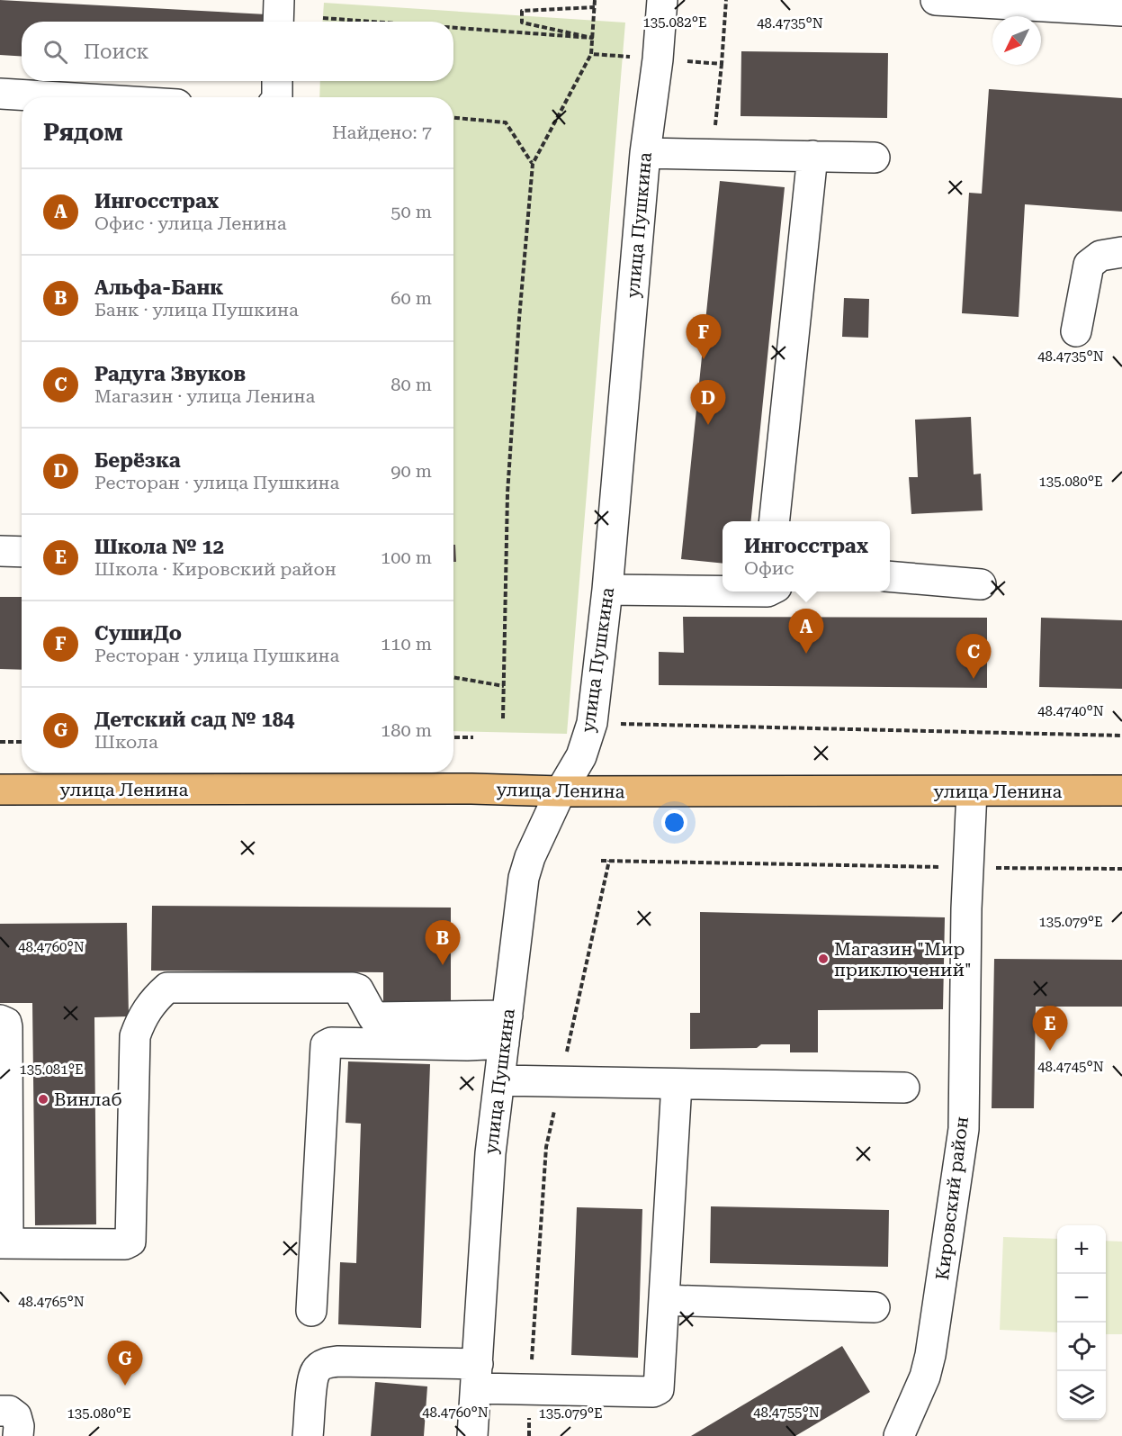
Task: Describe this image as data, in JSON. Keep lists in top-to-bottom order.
{
  "streets": {
    "main road": ["улица Ленина"],
    "street": ["улица Пушкина", "Кировский район"]
  },
  "crossings": [
    ["улица Пушкина", "улица Ленина"],
    ["улица Ленина", "Кировский район"]
  ],
  "places": ["Магазин \"Мир приключений\"", "Винлаб"],
  "north": "bottom left",
  "page": {
    "search": "Поиск",
    "heading": ["Рядом", "Найдено: 7"],
    "list": [
      {
        "mark": "A",
        "name": "Ингосстрах",
        "note": "Офис · улица Ленина",
        "value": "50 m"
      },
      {
        "mark": "B",
        "name": "Альфа-Банк",
        "note": "Банк · улица Пушкина",
        "value": "60 m"
      },
      {
        "mark": "C",
        "name": "Радуга Звуков",
        "note": "Магазин · улица Ленина",
        "value": "80 m"
      },
      {
        "mark": "D",
        "name": "Берёзка",
        "note": "Ресторан · улица Пушкина",
        "value": "90 m"
      },
      {
        "mark": "E",
        "name": "Школа № 12",
        "note": "Школа · Кировский район",
        "value": "100 m"
      },
      {
        "mark": "F",
        "name": "СушиДо",
        "note": "Ресторан · улица Пушкина",
        "value": "110 m"
      },
      {
        "mark": "G",
        "name": "Детский сад № 184",
        "note": "Школа",
        "value": "180 m"
      }
    ],
    "pins": [
      "F",
      "D",
      "A",
      "C",
      "B",
      "E",
      "G"
    ],
    "popup": ["Ингосстрах", "Офис"],
    "map_buttons": ["+", "−"]
  },
  "coordinates": [
    "135.082°E",
    "48.4735°N",
    "135.080°E",
    "48.4740°N",
    "135.079°E",
    "48.4760°N",
    "48.4745°N",
    "135.081°E",
    "48.4765°N",
    "48.4755°N"
  ]
}
